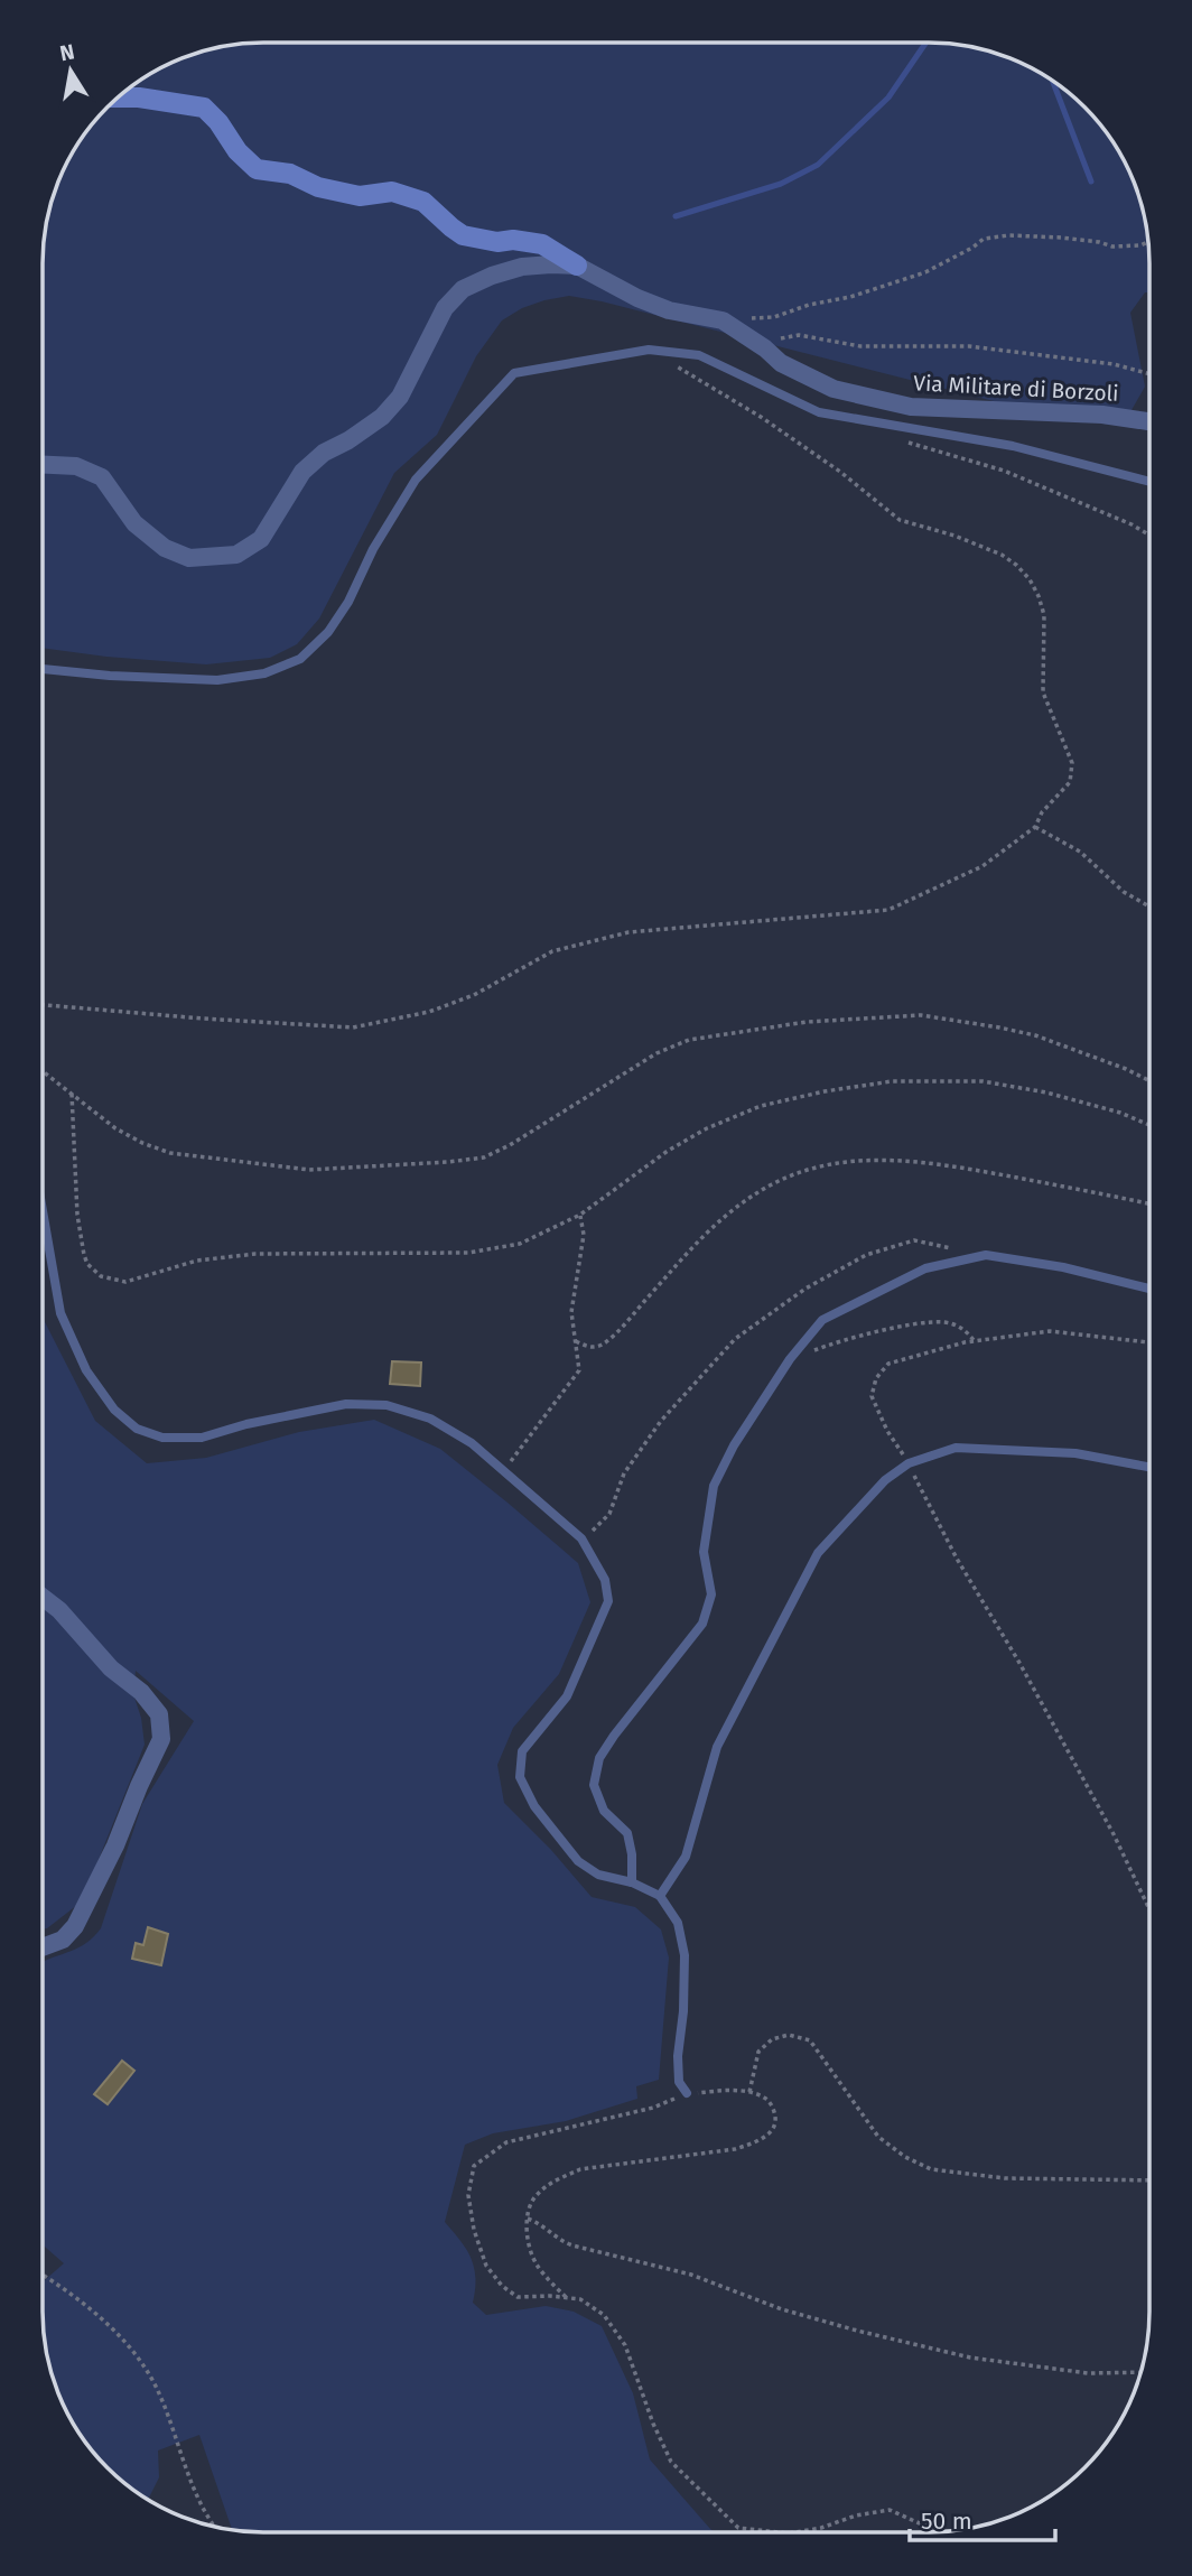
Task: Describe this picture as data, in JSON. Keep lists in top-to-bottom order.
{
  "streets": {
    "street": ["Via Militare di Borzoli"]
  },
  "scale_bar": "50 m",
  "north": "top"
}
